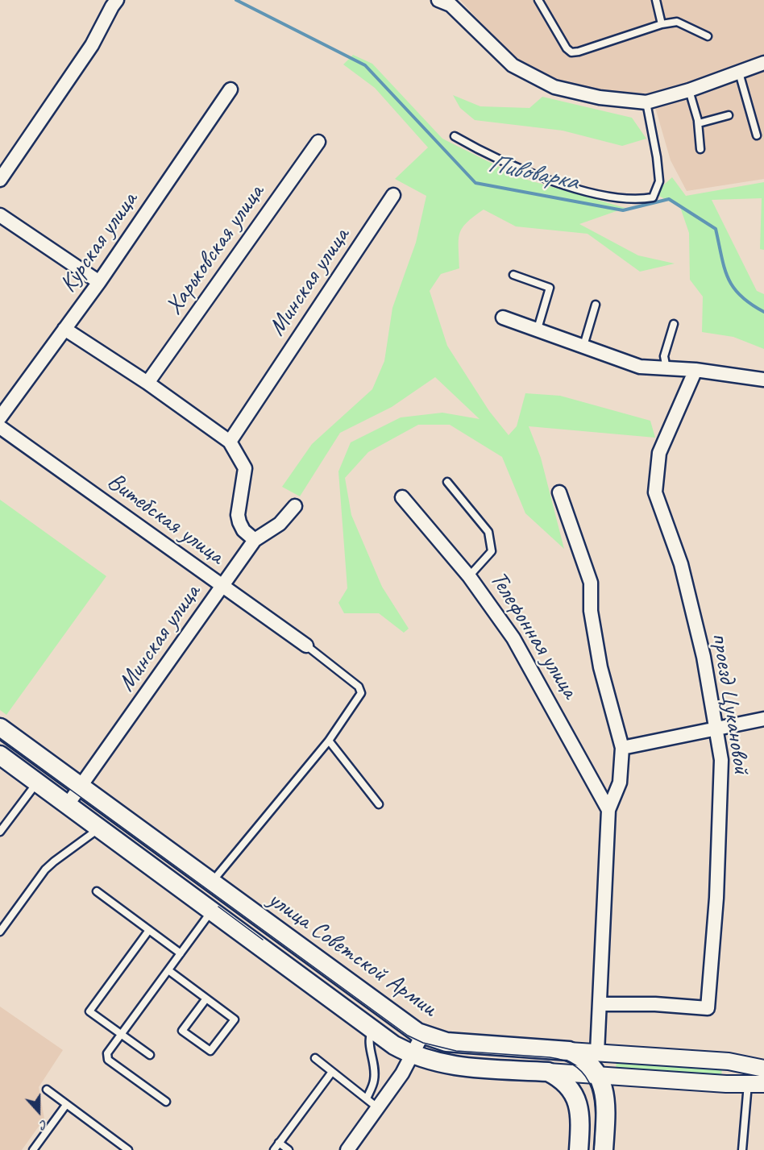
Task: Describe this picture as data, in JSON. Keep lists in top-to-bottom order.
{
  "streets": {
    "main road": ["Телефонная улица", "улица Советской Армии"],
    "street": [
      "Курская улица",
      "Харьковская улица",
      "Минская улица",
      "Витебская улица",
      "проезд Цукановой"
    ]
  },
  "crossings": [
    ["Минская улица", "Витебская улица"],
    ["Минская улица", "улица Советской Армии"],
    ["Телефонная улица", "проезд Цукановой"],
    ["Телефонная улица", "улица Советской Армии"]
  ],
  "water": ["Пивоварка"],
  "north": "bottom"
}
